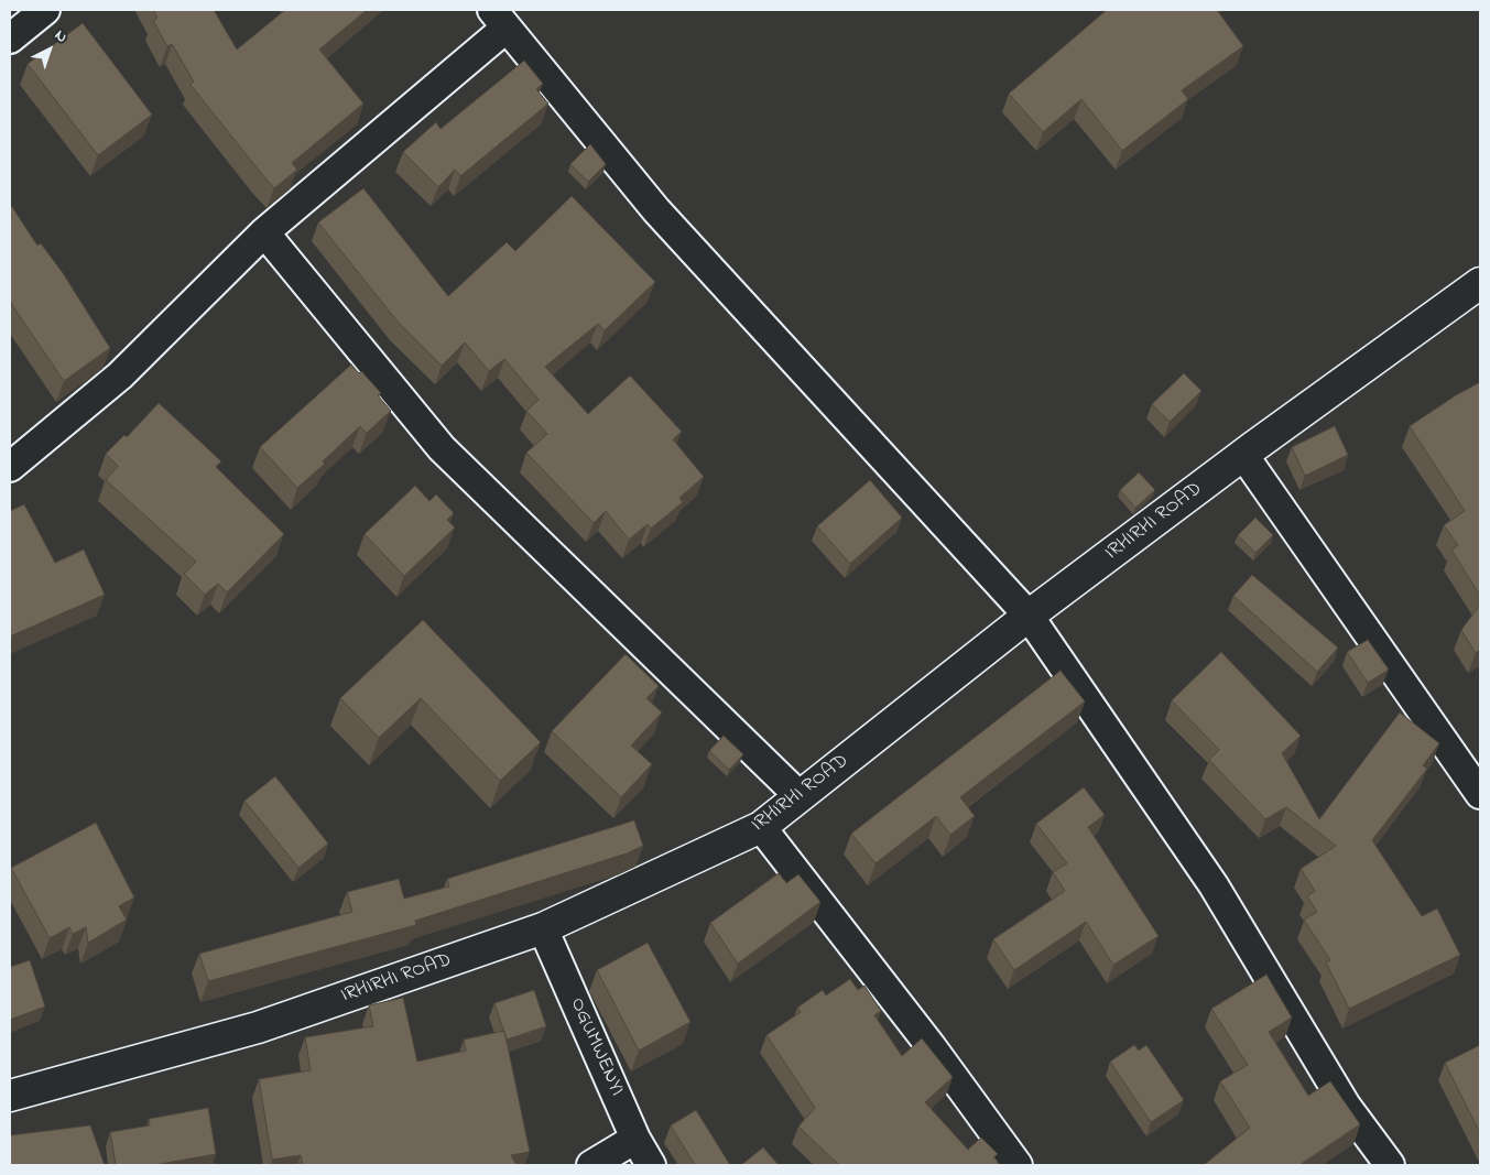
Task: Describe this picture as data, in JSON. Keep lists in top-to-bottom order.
{
  "streets": {
    "street": ["IRHIRHI ROAD", "OGUMWENYI"]
  },
  "crossings": [
    ["IRHIRHI ROAD", "OGUMWENYI"]
  ],
  "north": "top right"
}
